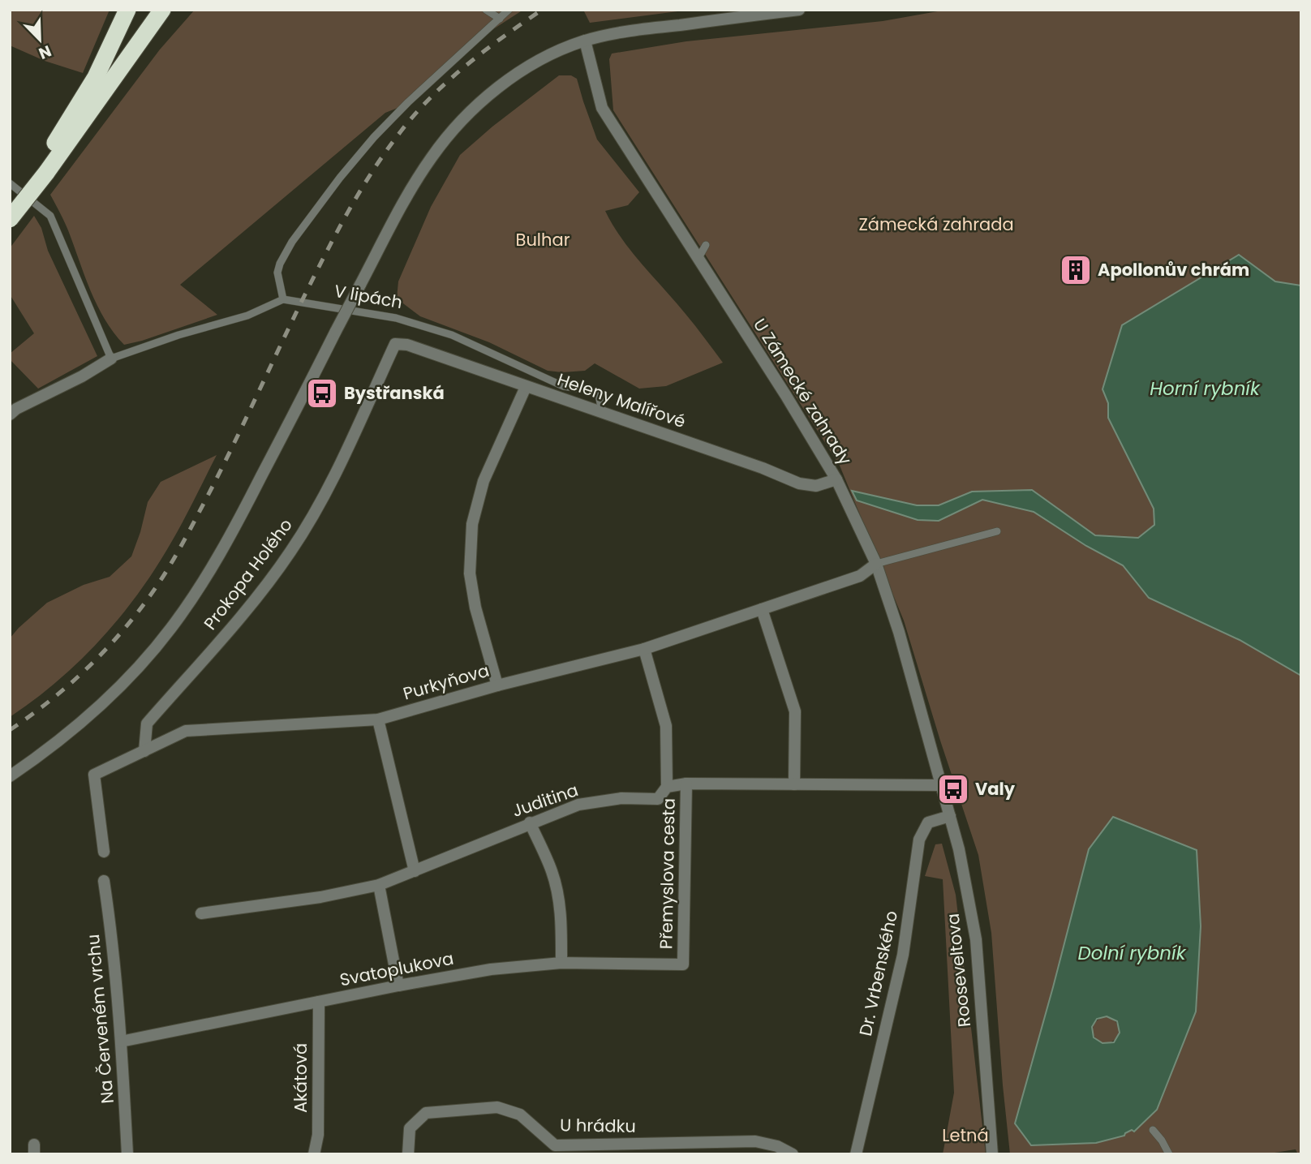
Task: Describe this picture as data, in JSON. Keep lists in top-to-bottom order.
{
  "streets": {
    "street": [
      "U Zámecké zahrady",
      "Heleny Malířové",
      "Prokopa Holého",
      "Purkyňova",
      "Juditina",
      "Přemyslova cesta",
      "Svatoplukova",
      "Rooseveltova",
      "Dr. Vrbenského",
      "Na Červeném vrchu",
      "Akátová",
      "U hrádku"
    ],
    "lane": ["V lipách"]
  },
  "crossings": [
    ["V lipách", "Heleny Malířové"],
    ["U Zámecké zahrady", "Heleny Malířové"],
    ["U Zámecké zahrady", "Purkyňova"],
    ["U Zámecké zahrady", "Juditina"],
    ["U Zámecké zahrady", "Rooseveltova"],
    ["Heleny Malířové", "Prokopa Holého"],
    ["Prokopa Holého", "Purkyňova"],
    ["Juditina", "Přemyslova cesta"],
    ["Juditina", "Rooseveltova"],
    ["Přemyslova cesta", "Svatoplukova"],
    ["Svatoplukova", "Na Červeném vrchu"],
    ["Svatoplukova", "Akátová"],
    ["Rooseveltova", "Dr. Vrbenského"]
  ],
  "water": ["Horní rybník", "Dolní rybník"],
  "parks": ["Zámecká zahrada", "Bulhar", "Letná"],
  "places": {
    "building": ["Apollonův chrám"],
    "bus stop": ["Bystřanská", "Valy"]
  },
  "north": "bottom right"
}
